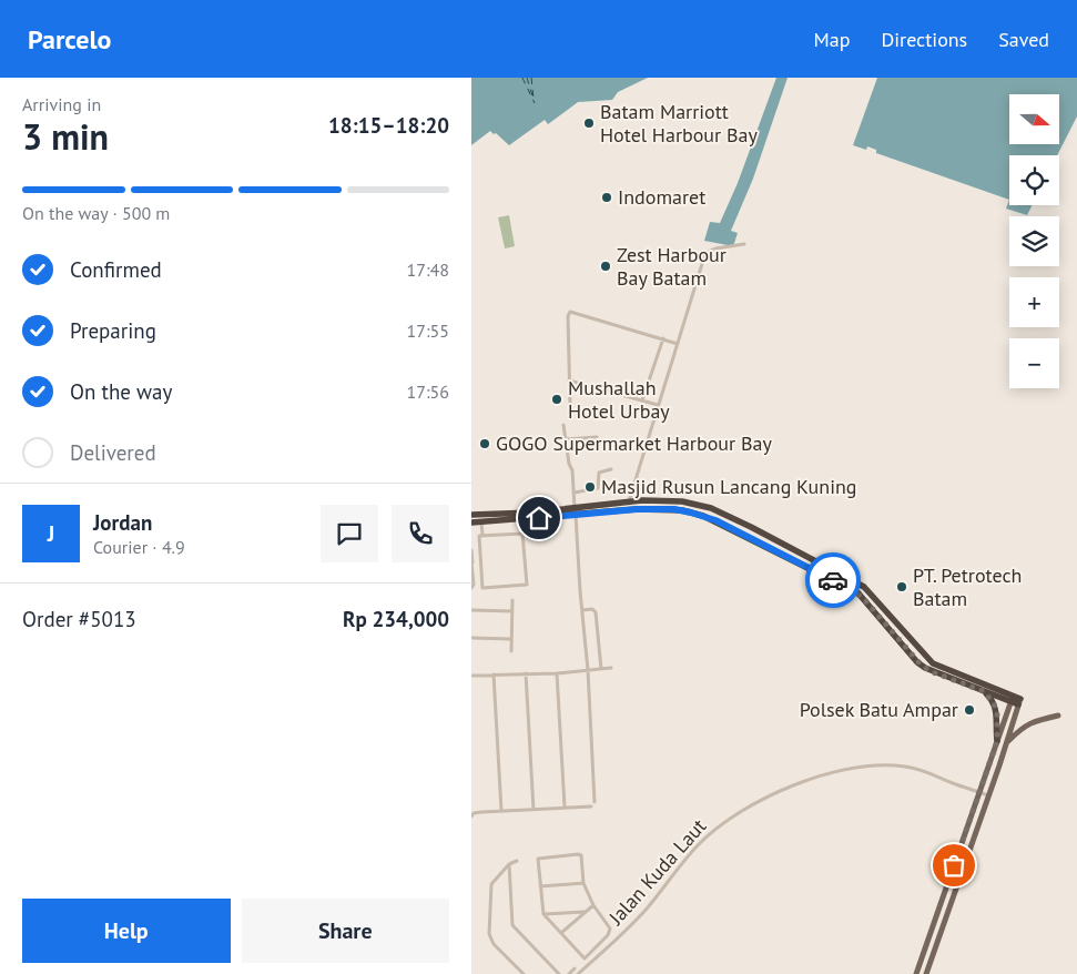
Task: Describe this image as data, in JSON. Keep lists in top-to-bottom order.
{
  "streets": {
    "street": ["Jalan Kuda Laut"]
  },
  "places": [
    "Batam Marriott Hotel Harbour Bay",
    "Indomaret",
    "Zest Harbour Bay Batam",
    "Mushallah Hotel Urbay",
    "GOGO Supermarket Harbour Bay",
    "Masjid Rusun Lancang Kuning",
    "PT. Petrotech Batam",
    "Polsek Batu Ampar"
  ],
  "north": "right",
  "page": {
    "header": "Parcelo",
    "nav": ["Map", "Directions", "Saved"],
    "heading": ["3 min", "Arriving in", "18:15–18:20"],
    "panel": [
      "Jordan",
      "Courier · 4.9",
      "Order #5013",
      "Rp 234,000"
    ],
    "map_buttons": ["+", "−"],
    "bar": "On the way · 500 m",
    "list": [
      ["Confirmed", "17:48"],
      ["Preparing", "17:55"],
      ["On the way", "17:56"],
      "Delivered"
    ],
    "round": "J",
    "buttons": ["Help", "Share"]
  }
}
